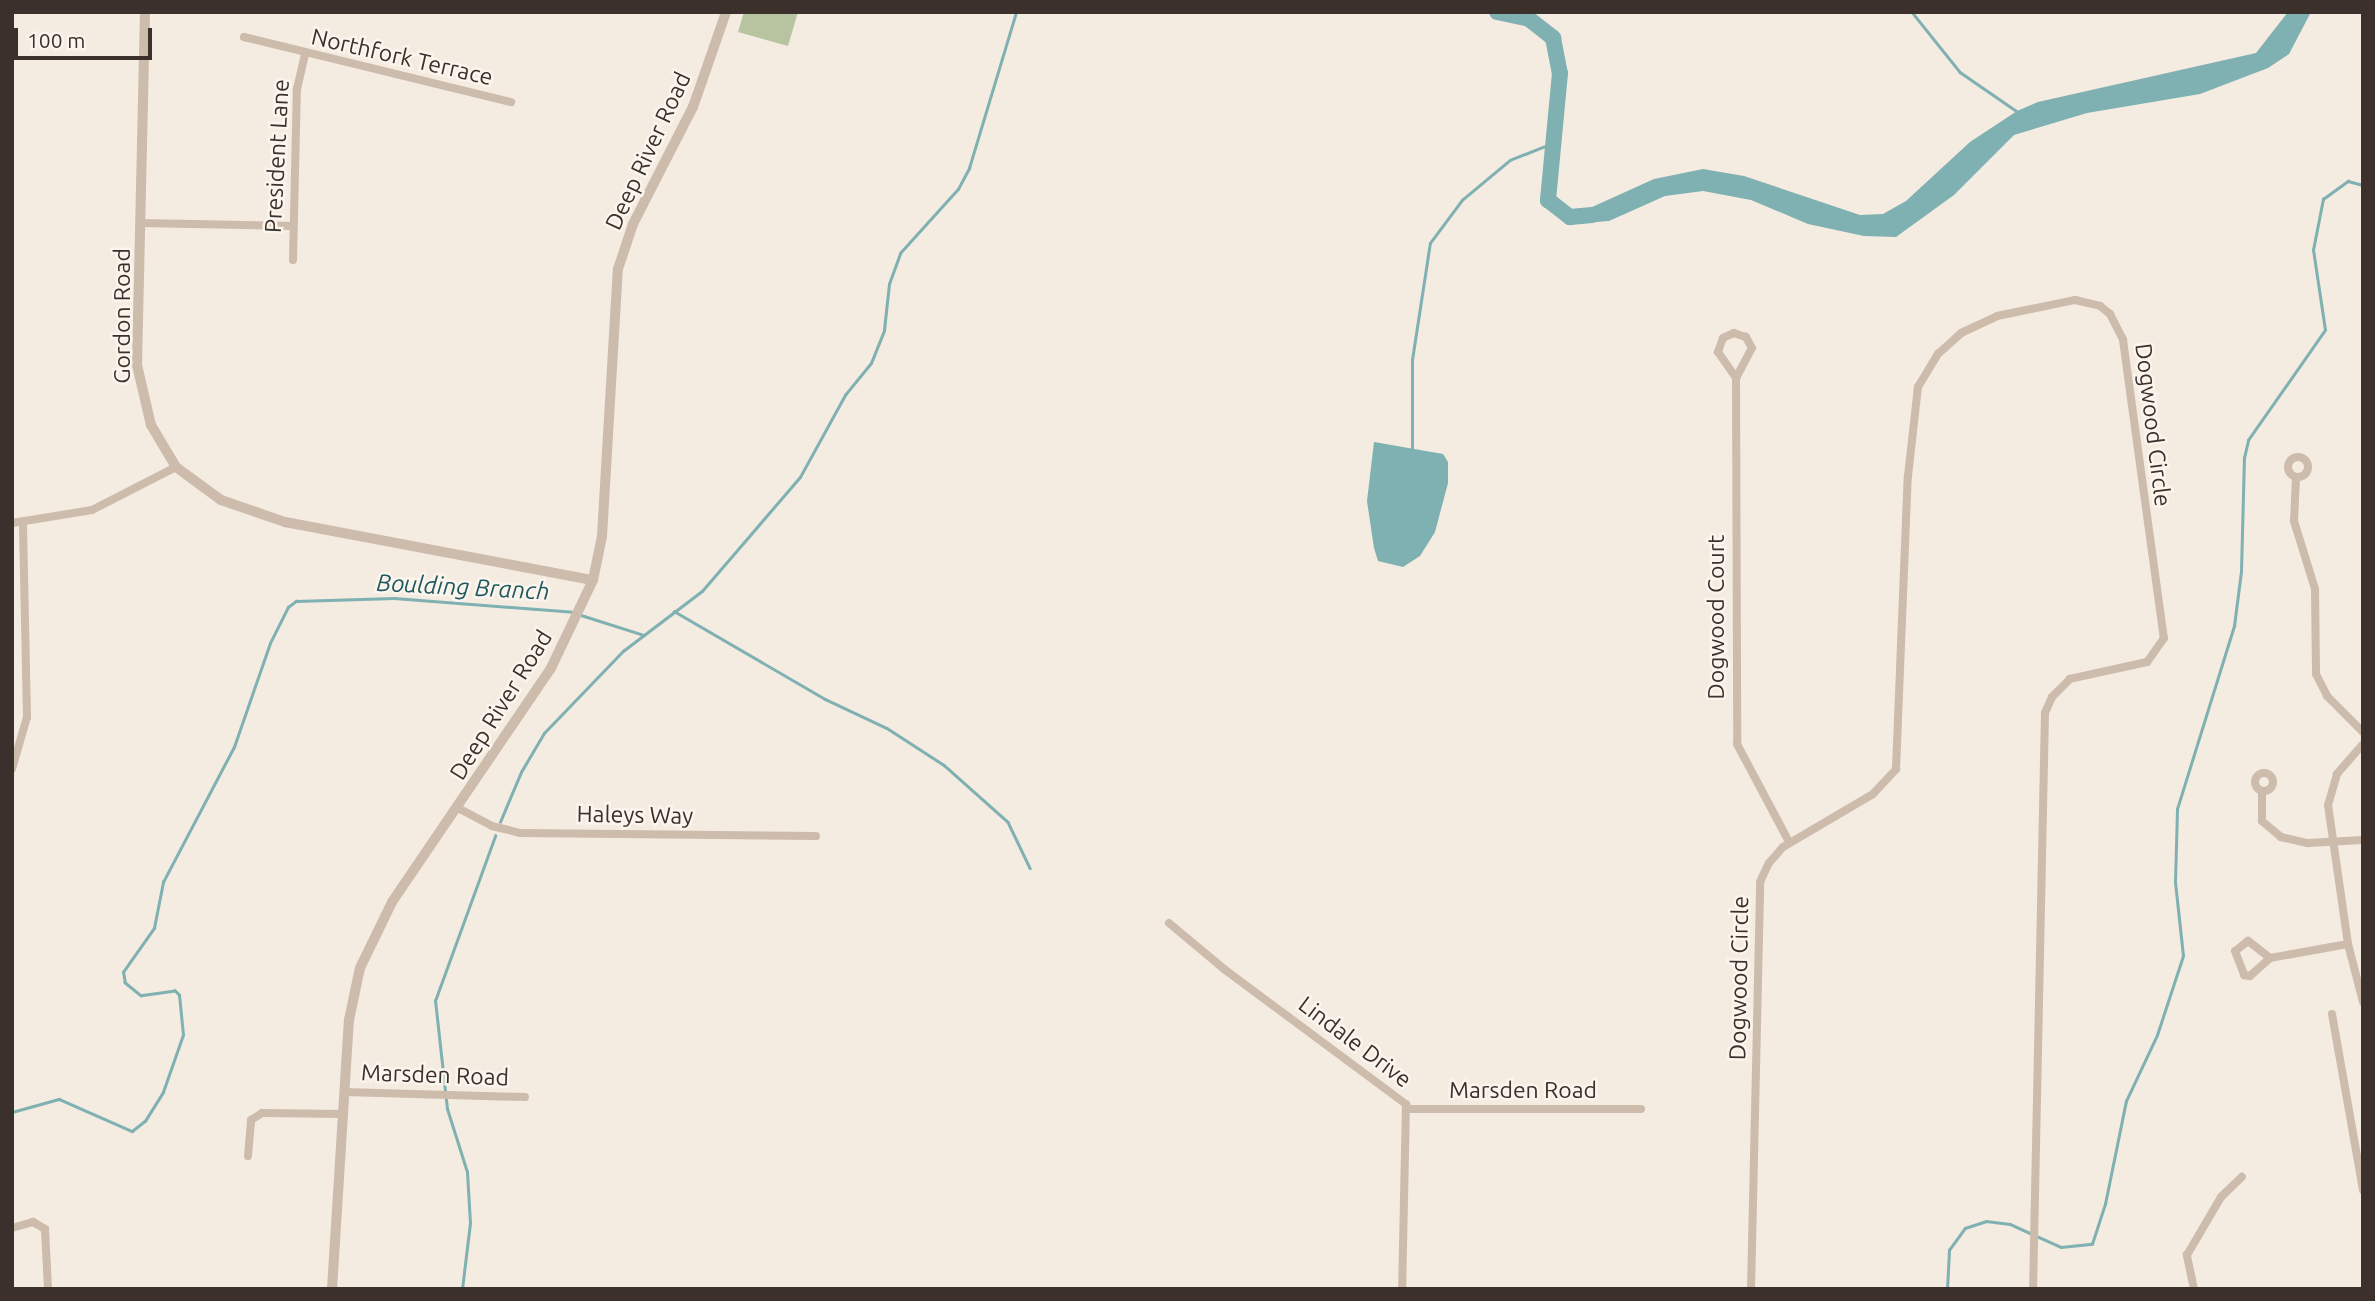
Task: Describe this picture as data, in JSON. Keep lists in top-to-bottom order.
{
  "streets": {
    "street": [
      "Northfork Terrace",
      "Deep River Road",
      "President Lane",
      "Gordon Road",
      "Dogwood Circle",
      "Dogwood Court",
      "Haleys Way",
      "Lindale Drive",
      "Marsden Road"
    ]
  },
  "crossings": [
    ["Northfork Terrace", "President Lane"],
    ["Deep River Road", "Gordon Road"],
    ["Deep River Road", "Haleys Way"],
    ["Deep River Road", "Marsden Road"],
    ["Dogwood Circle", "Dogwood Court"],
    ["Lindale Drive", "Marsden Road"]
  ],
  "water": ["Boulding Branch"],
  "scale_bar": "100 m"
}
